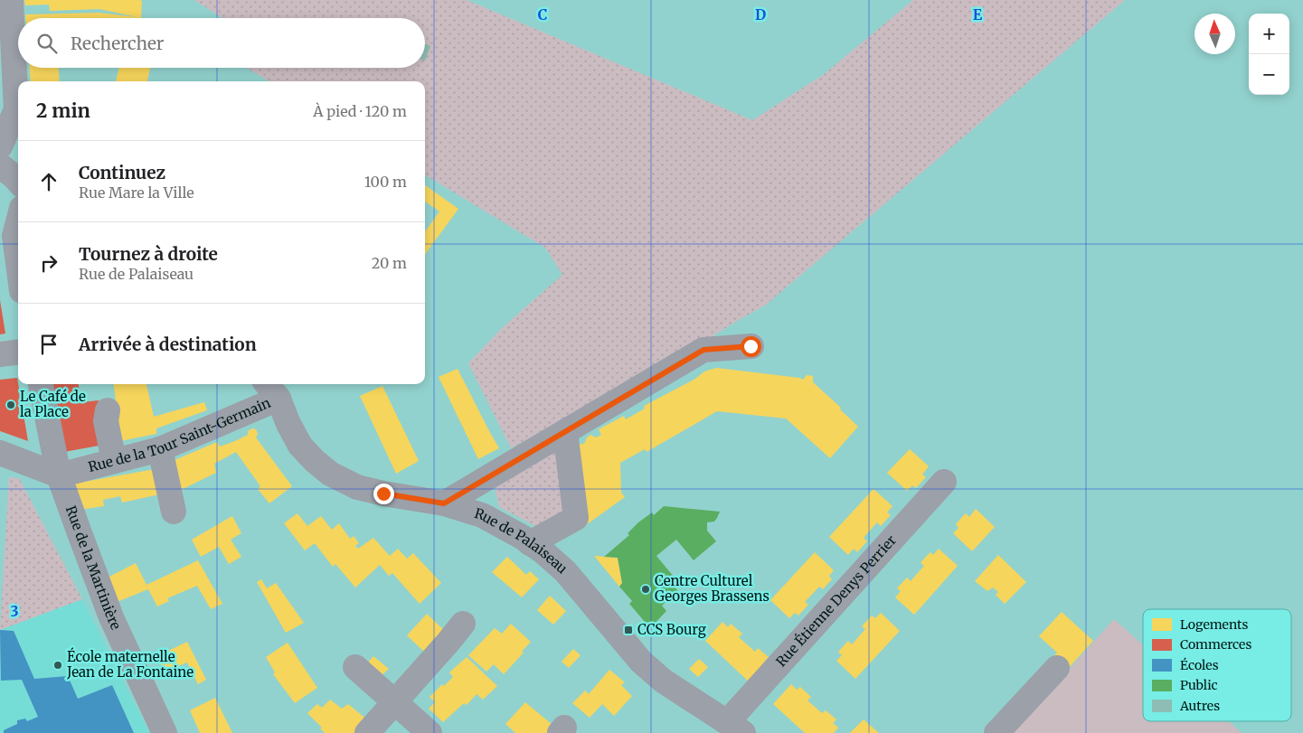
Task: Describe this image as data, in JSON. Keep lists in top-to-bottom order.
{
  "streets": {
    "street": [
      "Rue de la Tour Saint-Germain",
      "Rue de Palaiseau",
      "Rue de la Martinière",
      "Rue Étienne Denys Perrier"
    ]
  },
  "crossings": [
    ["Rue de la Tour Saint-Germain", "Rue de Palaiseau"],
    ["Rue de la Tour Saint-Germain", "Rue de la Martinière"],
    ["Rue de Palaiseau", "Rue Étienne Denys Perrier"]
  ],
  "places": {
    "other": ["Le Café de la Place", "Centre Culturel Georges Brassens", "École maternelle Jean de La Fontaine"],
    "transit": ["CCS Bourg"]
  },
  "legend": [
    "Logements",
    "Commerces",
    "Écoles",
    "Public",
    "Autres"
  ],
  "north": "top",
  "page": {
    "map_buttons": ["+", "−"],
    "search": "Rechercher",
    "heading": ["2 min", "À pied · 120 m"],
    "list": [
      ["Continuez", "Rue Mare la Ville", "100 m"],
      ["Tournez à droite", "Rue de Palaiseau", "20 m"],
      "Arrivée à destination"
    ]
  },
  "grid": {
    "columns": ["C", "D", "E"],
    "rows": ["3"]
  }
}
